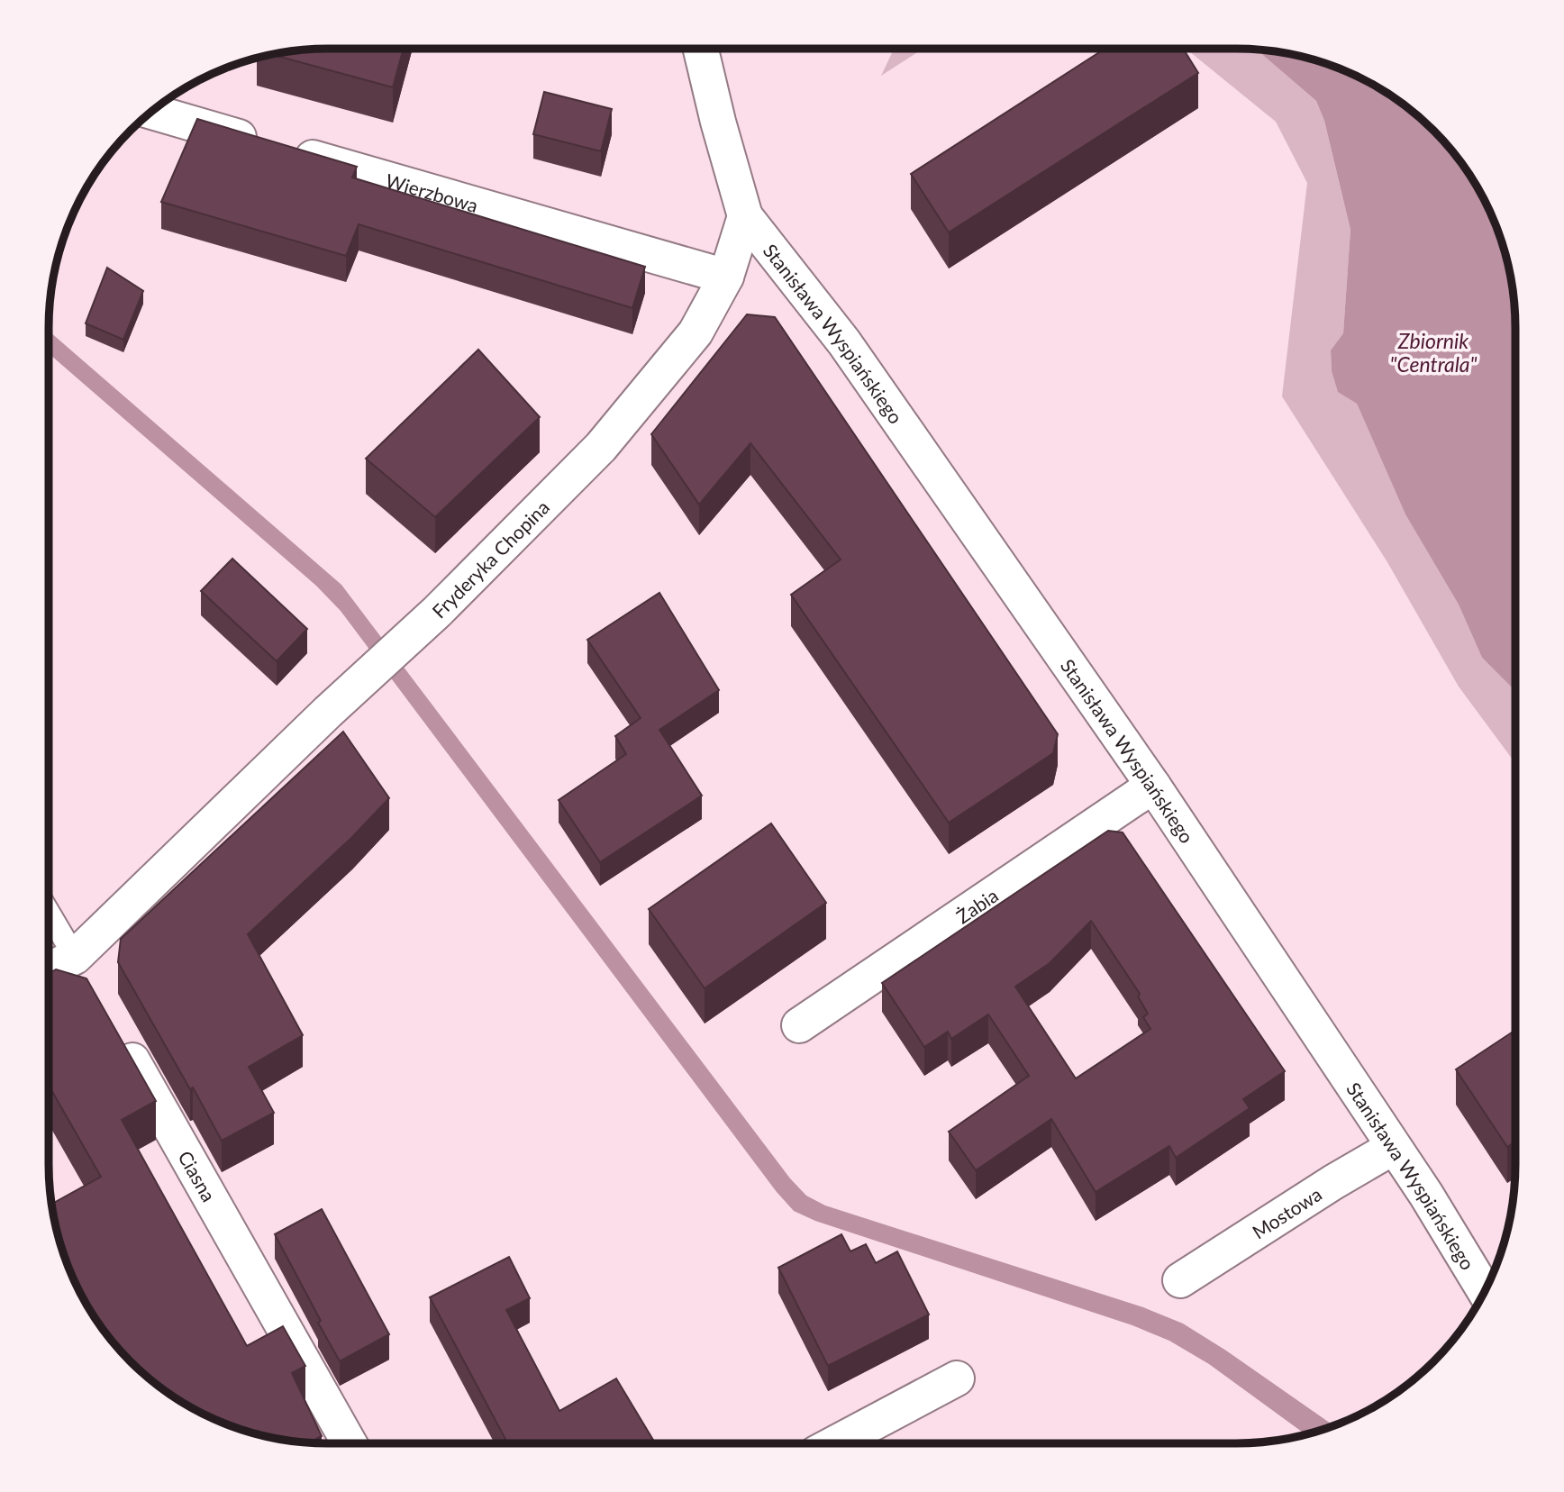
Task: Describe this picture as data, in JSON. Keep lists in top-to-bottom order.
{
  "streets": {
    "street": [
      "Wierzbowa",
      "Stanisława Wyspiańskiego",
      "Fryderyka Chopina",
      "Żabia",
      "Ciasna",
      "Mostowa"
    ]
  },
  "crossings": [
    ["Wierzbowa", "Fryderyka Chopina"],
    ["Stanisława Wyspiańskiego", "Fryderyka Chopina"],
    ["Stanisława Wyspiańskiego", "Żabia"],
    ["Stanisława Wyspiańskiego", "Mostowa"]
  ],
  "water": ["Zbiornik \"Centrala\""]
}
